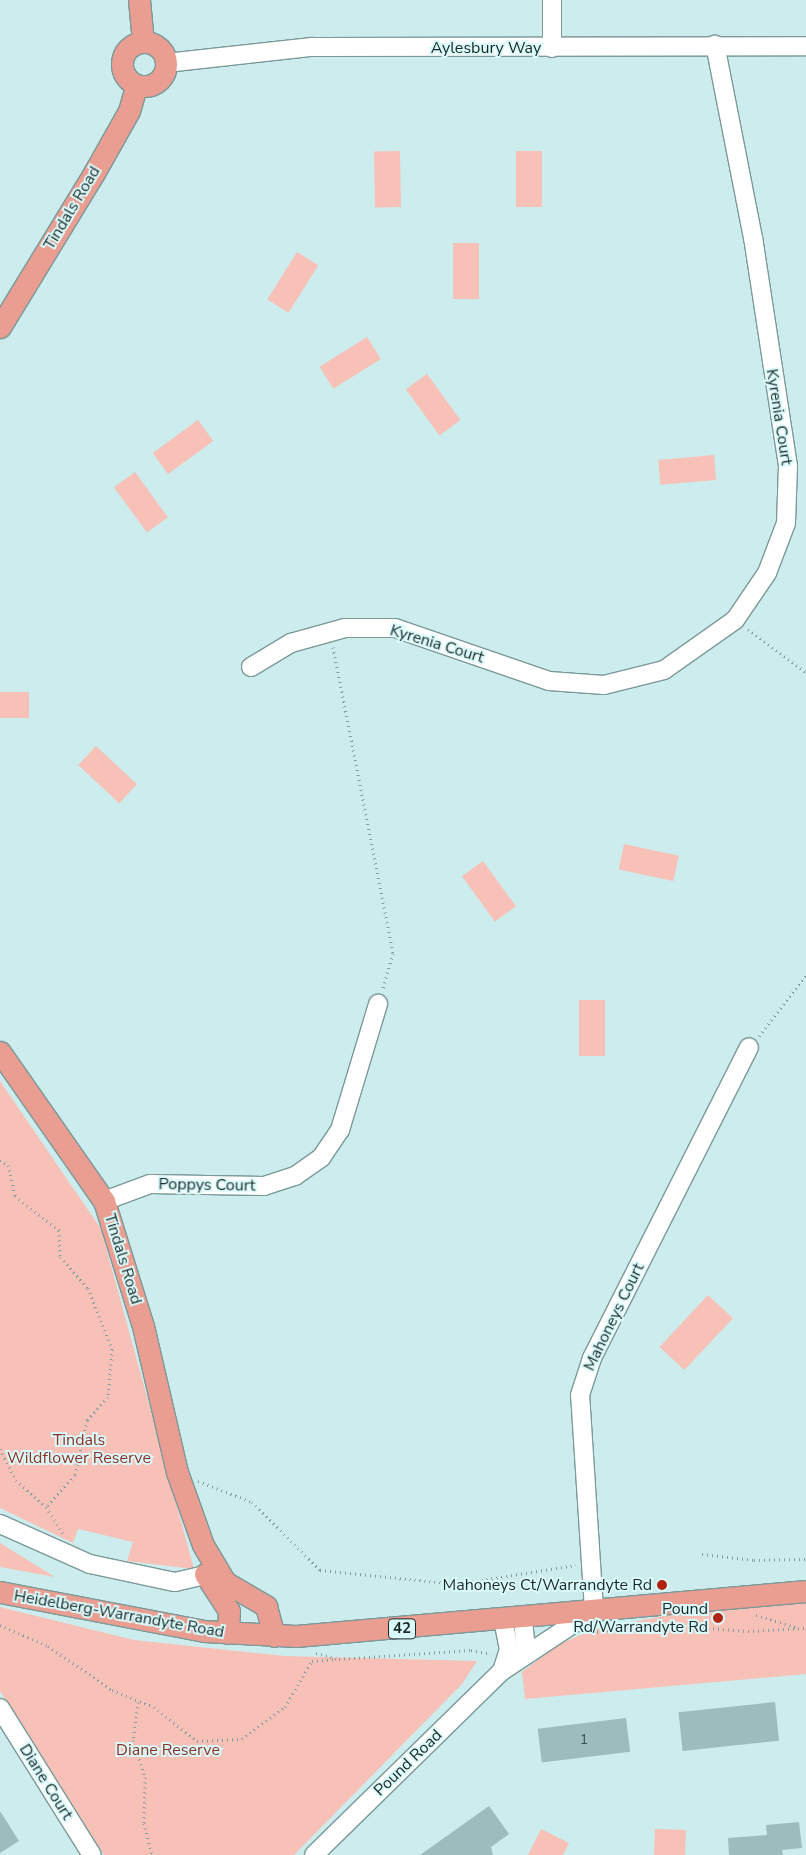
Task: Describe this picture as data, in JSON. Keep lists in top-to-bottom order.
{
  "streets": {
    "main road": ["Tindals Road", "Heidelberg-Warrandyte Road", "42"],
    "street": [
      "Aylesbury Way",
      "Kyrenia Court",
      "Poppys Court",
      "Mahoneys Court",
      "Pound Road",
      "Diane Court"
    ]
  },
  "crossings": [
    ["Aylesbury Way", "Tindals Road"],
    ["Aylesbury Way", "Kyrenia Court"],
    ["Tindals Road", "Poppys Court"],
    ["Tindals Road", "Heidelberg-Warrandyte Road"],
    ["Mahoneys Court", "Heidelberg-Warrandyte Road"],
    ["Mahoneys Court", "Pound Road"],
    ["Heidelberg-Warrandyte Road", "Pound Road"]
  ],
  "parks": ["Tindals Wildflower Reserve", "Diane Reserve"],
  "places": ["Mahoneys Ct/Warrandyte Rd", "Pound Rd/Warrandyte Rd"],
  "house_numbers": ["1"]
}
